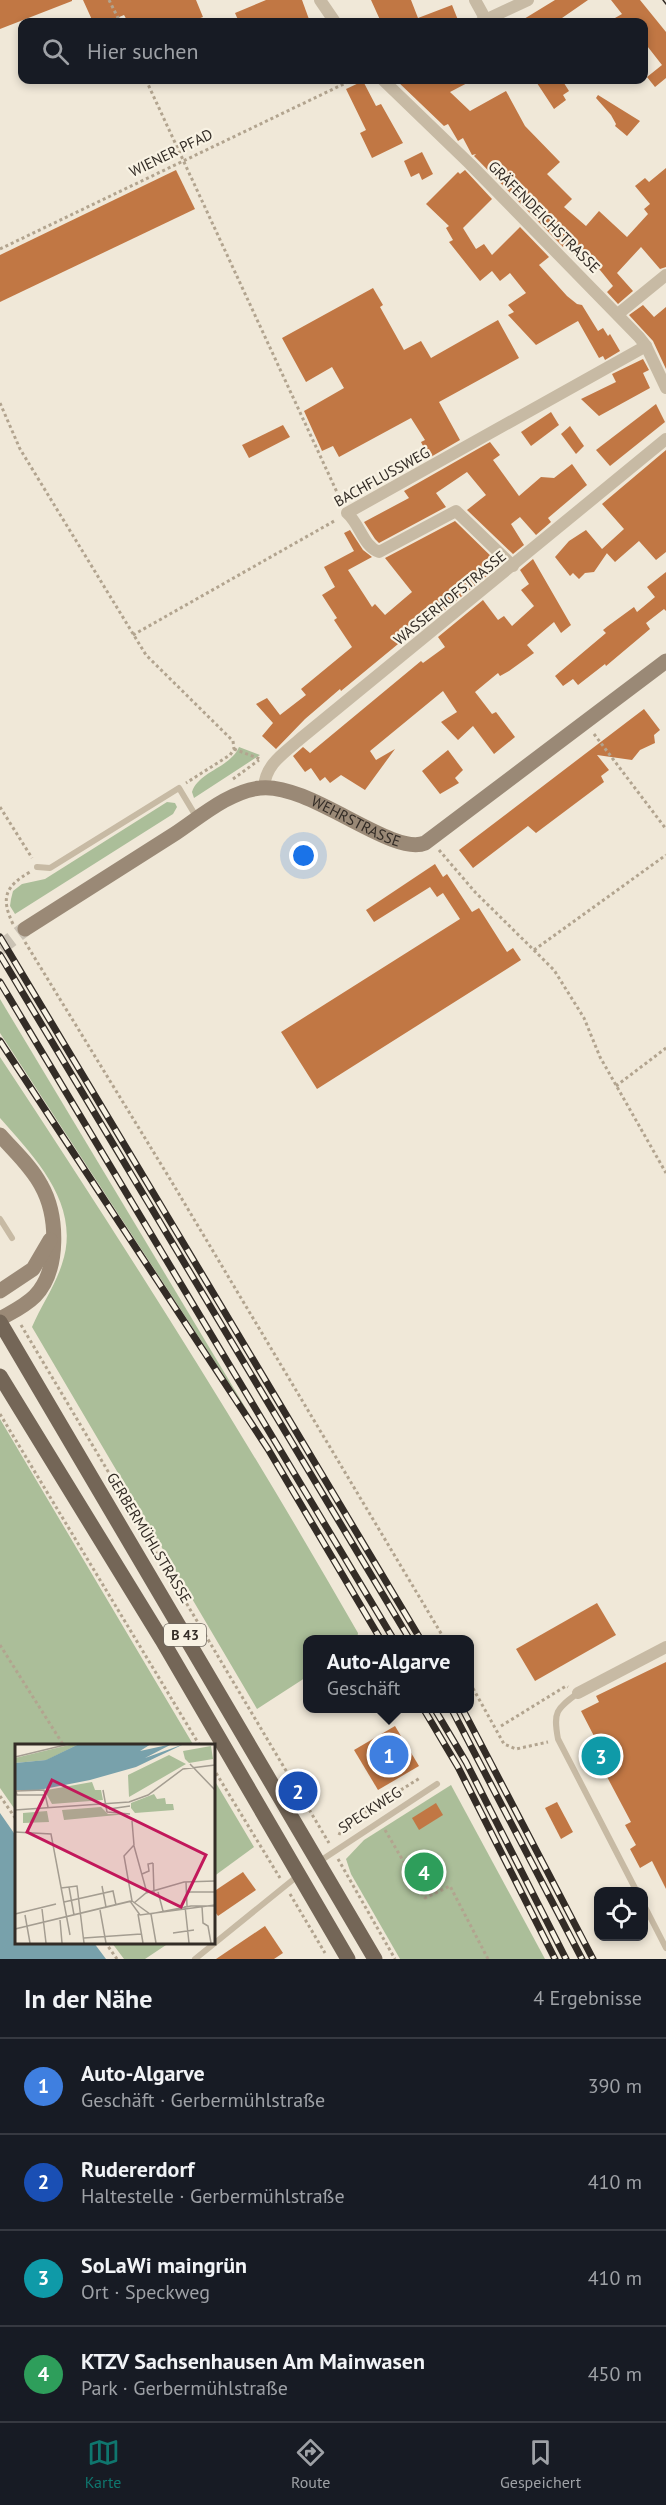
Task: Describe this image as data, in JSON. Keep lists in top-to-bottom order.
{
  "streets": {
    "main road": ["GERBERMÜHLSTRASSE", "B 43"],
    "street": [
      "GRÄFENDEICHSTRASSE",
      "BACHFLUSSWEG",
      "WASSERHOFSTRASSE",
      "WEHRSTRASSE"
    ],
    "lane": ["SPECKWEG"],
    "path": ["WIENER PFAD"]
  },
  "crossings": [
    ["GRÄFENDEICHSTRASSE", "BACHFLUSSWEG"],
    ["WASSERHOFSTRASSE", "WEHRSTRASSE"],
    ["GERBERMÜHLSTRASSE", "SPECKWEG"]
  ],
  "page": {
    "search": "Hier suchen",
    "popup": ["Auto-Algarve", "Geschäft"],
    "pins": [
      "1",
      "3",
      "2",
      "4"
    ],
    "heading": ["In der Nähe", "4 Ergebnisse"],
    "list": [
      {
        "mark": "1",
        "name": "Auto-Algarve",
        "note": "Geschäft · Gerbermühlstraße",
        "value": "390 m"
      },
      {
        "mark": "2",
        "name": "Rudererdorf",
        "note": "Haltestelle · Gerbermühlstraße",
        "value": "410 m"
      },
      {
        "mark": "3",
        "name": "SoLaWi maingrün",
        "note": "Ort · Speckweg",
        "value": "410 m"
      },
      {
        "mark": "4",
        "name": "KTZV Sachsenhausen Am Mainwasen",
        "note": "Park · Gerbermühlstraße",
        "value": "450 m"
      }
    ],
    "nav": ["Karte", "Route", "Gespeichert"]
  }
}
